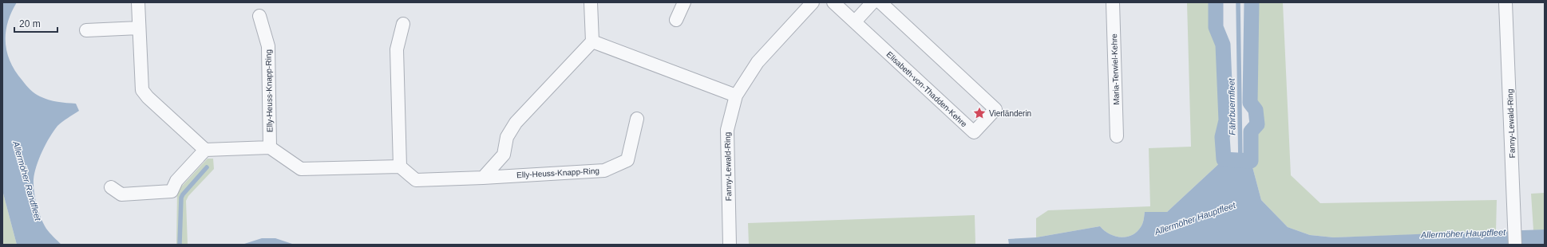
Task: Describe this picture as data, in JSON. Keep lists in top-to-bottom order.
{
  "streets": {
    "street": [
      "Maria-Terwiel-Kehre",
      "Elisabeth-von-Thadden-Kehre",
      "Elly-Heuss-Knapp-Ring",
      "Fanny-Lewald-Ring"
    ]
  },
  "water": ["Fährbuernfleet", "Allermöher Randfleet", "Allermöher Hauptfleet"],
  "places": {
    "place": ["Vierländerin"]
  },
  "scale_bar": "20 m"
}
